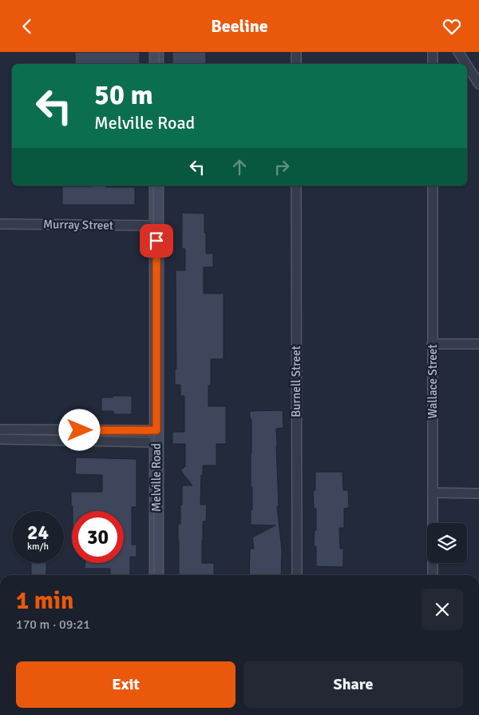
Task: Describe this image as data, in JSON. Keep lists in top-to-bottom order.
{
  "streets": {
    "main road": ["Melville Road"],
    "street": ["Murray Street", "Burnell Street", "Wallace Street"]
  },
  "crossings": [
    ["Murray Street", "Melville Road"]
  ],
  "page": {
    "header": "Beeline",
    "turn": ["50 m", "Melville Road"],
    "speed": "24 km/h",
    "limit": "30",
    "heading": ["1 min", "170 m · 09:21"],
    "buttons": ["Exit", "Share"]
  }
}
